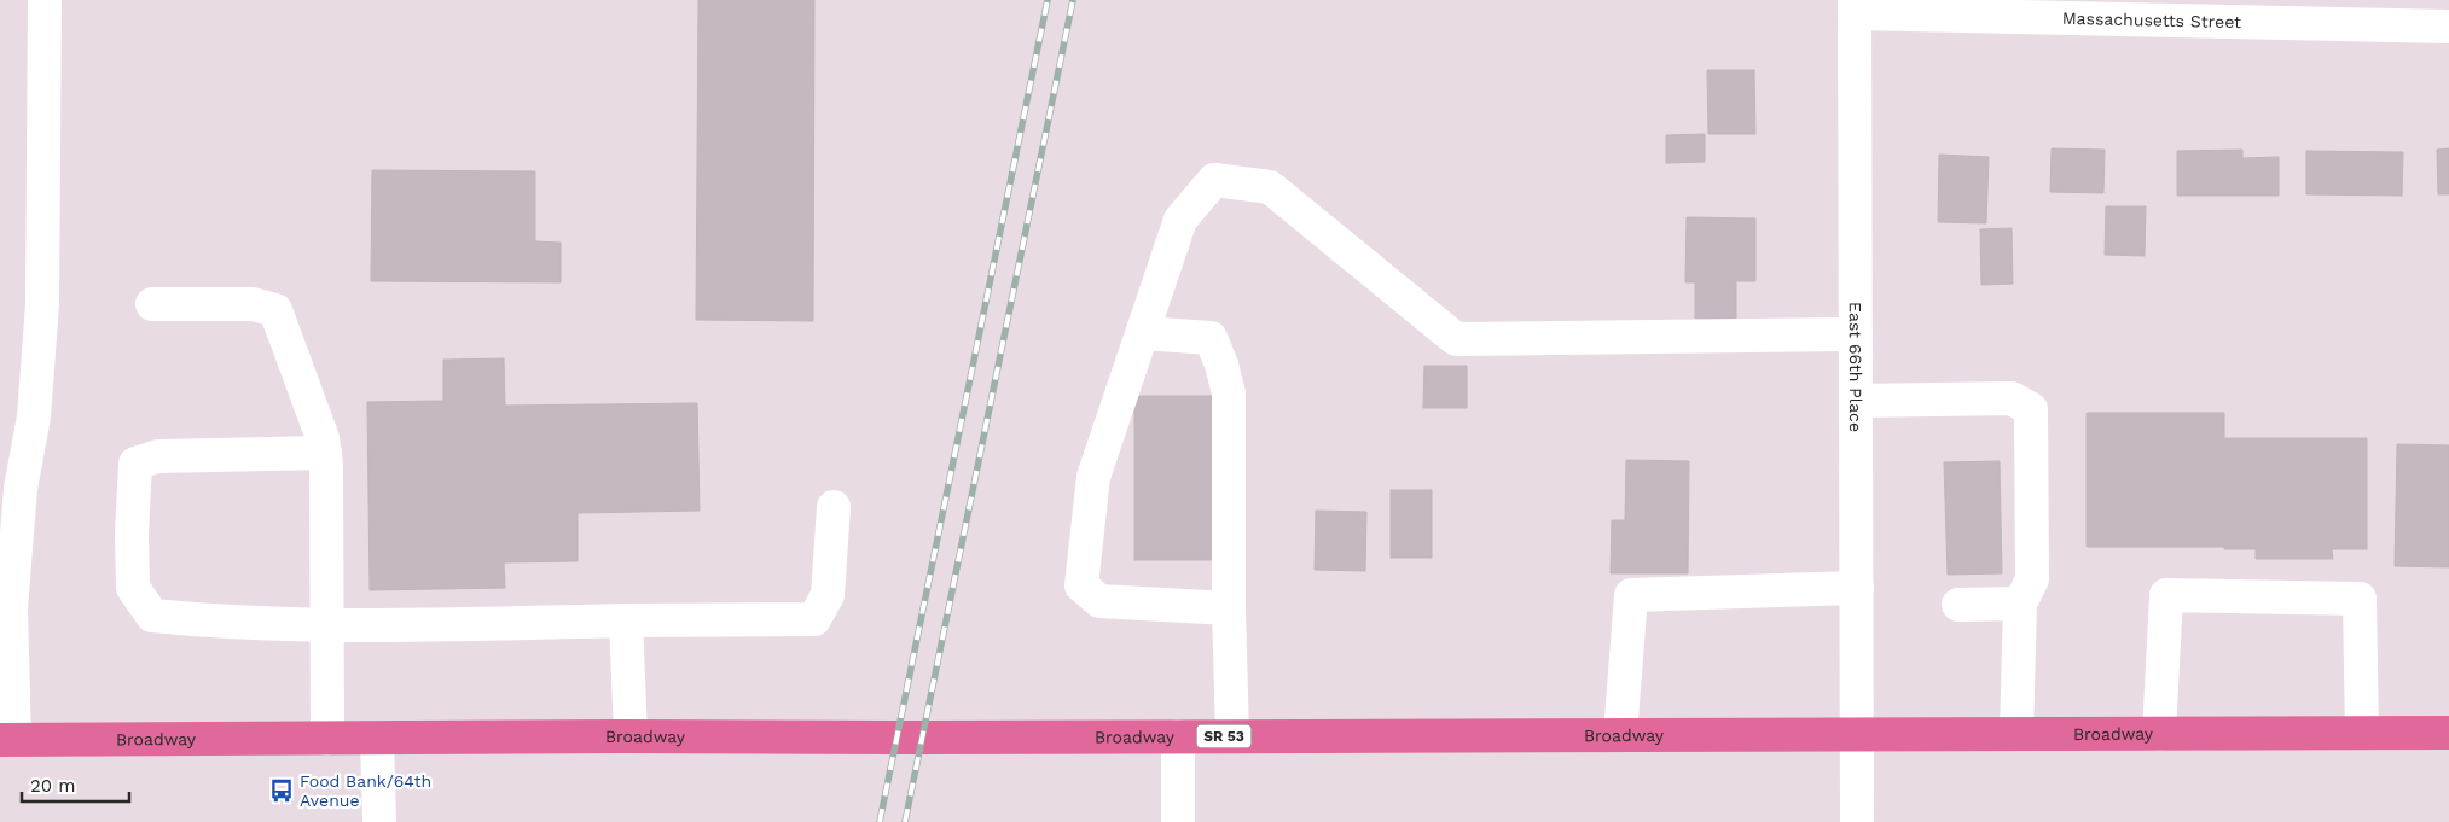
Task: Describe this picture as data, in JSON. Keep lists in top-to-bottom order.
{
  "streets": {
    "main road": ["Broadway", "SR 53"],
    "street": ["Massachusetts Street", "East 66th Place"]
  },
  "crossings": [
    ["Massachusetts Street", "East 66th Place"],
    ["East 66th Place", "Broadway"]
  ],
  "places": {
    "bus stop": ["Food Bank/64th Avenue"]
  },
  "scale_bar": "20 m"
}
